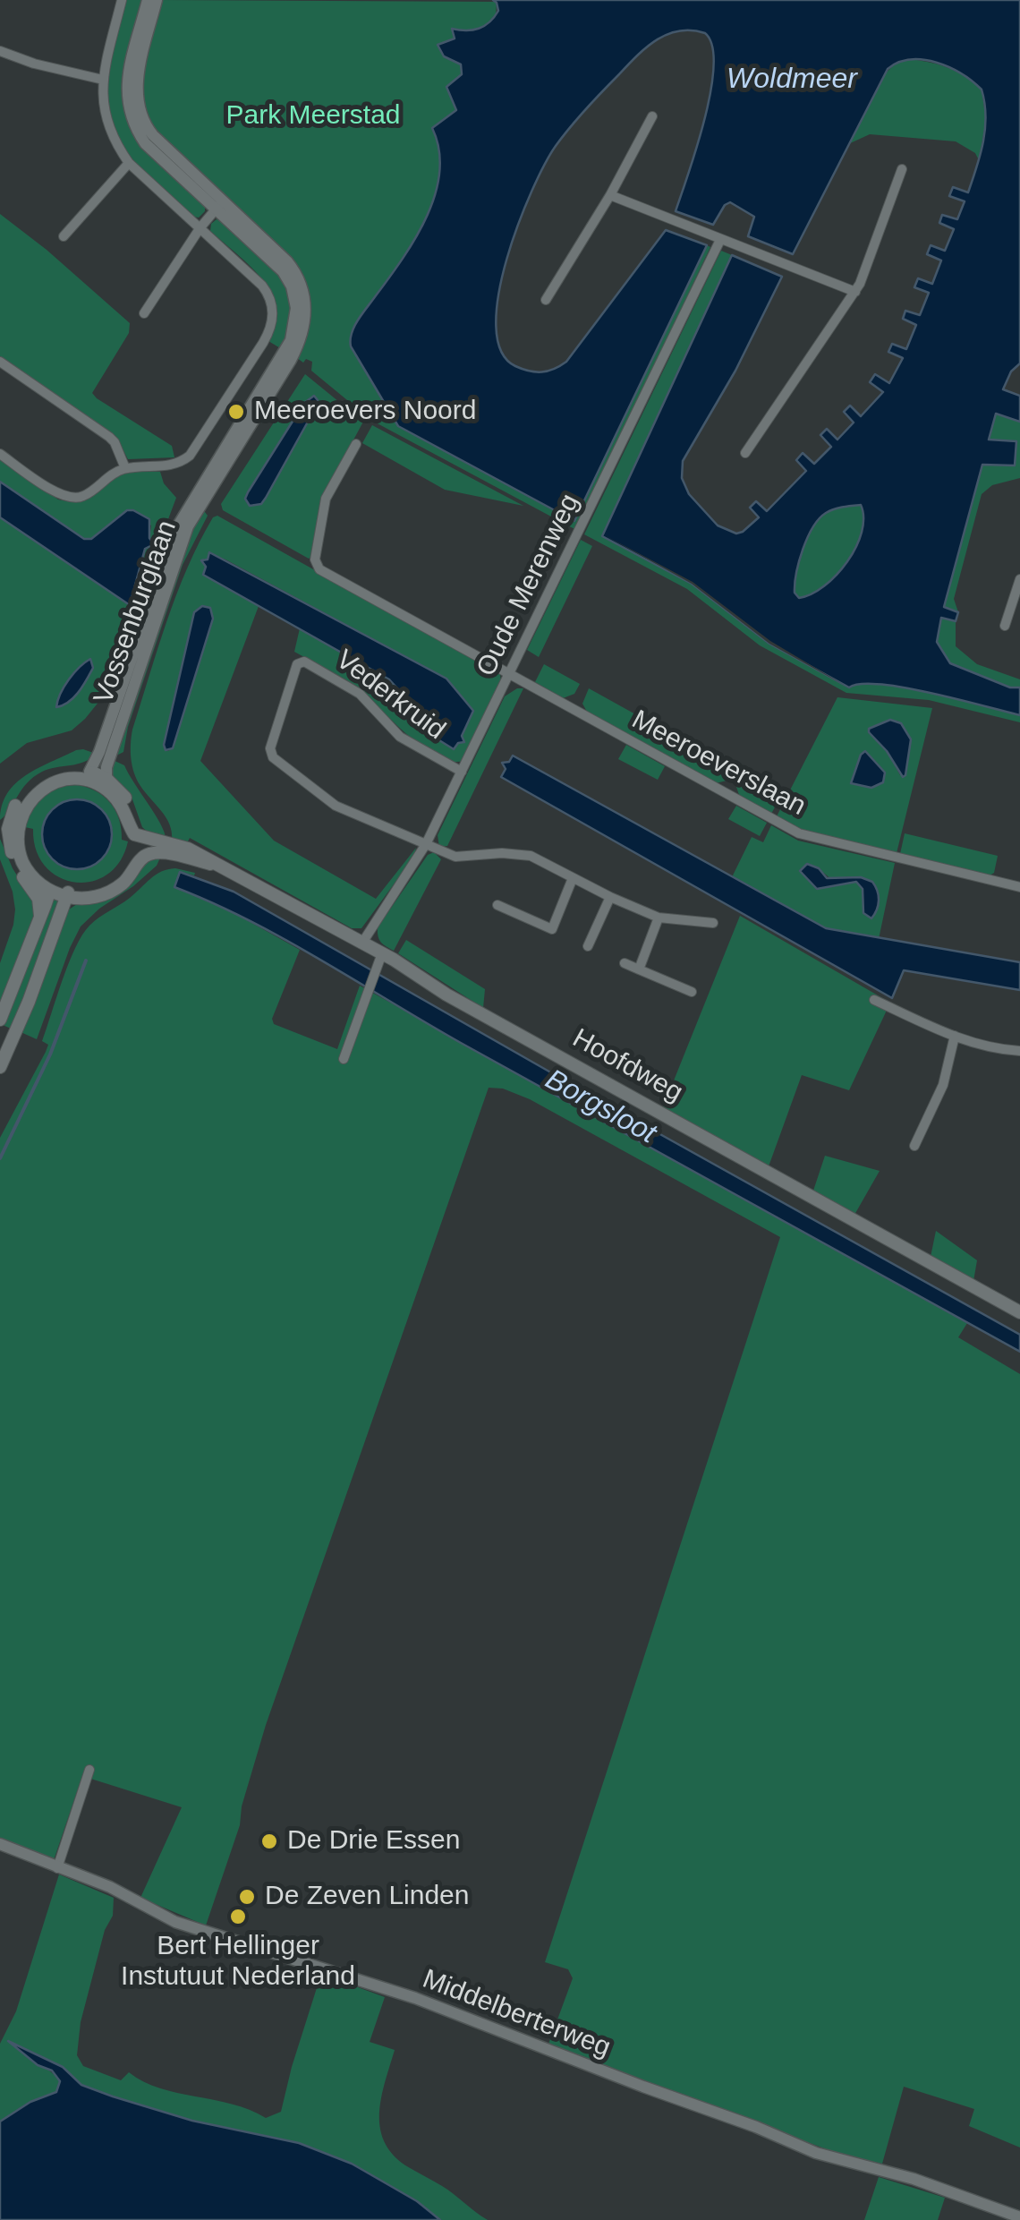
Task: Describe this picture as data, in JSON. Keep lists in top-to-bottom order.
{
  "streets": {
    "main road": ["Hoofdweg"],
    "street": [
      "Oude Merenweg",
      "Vossenburglaan",
      "Vederkruid",
      "Meeroeverslaan",
      "Middelberterweg"
    ]
  },
  "crossings": [
    ["Oude Merenweg", "Vederkruid"],
    ["Oude Merenweg", "Meeroeverslaan"],
    ["Oude Merenweg", "Hoofdweg"],
    ["Vossenburglaan", "Hoofdweg"]
  ],
  "water": ["Woldmeer", "Borgsloot"],
  "parks": ["Park Meerstad"],
  "places": [
    "Meeroevers Noord",
    "De Drie Essen",
    "De Zeven Linden",
    "Bert Hellinger Instutuut Nederland"
  ]
}
